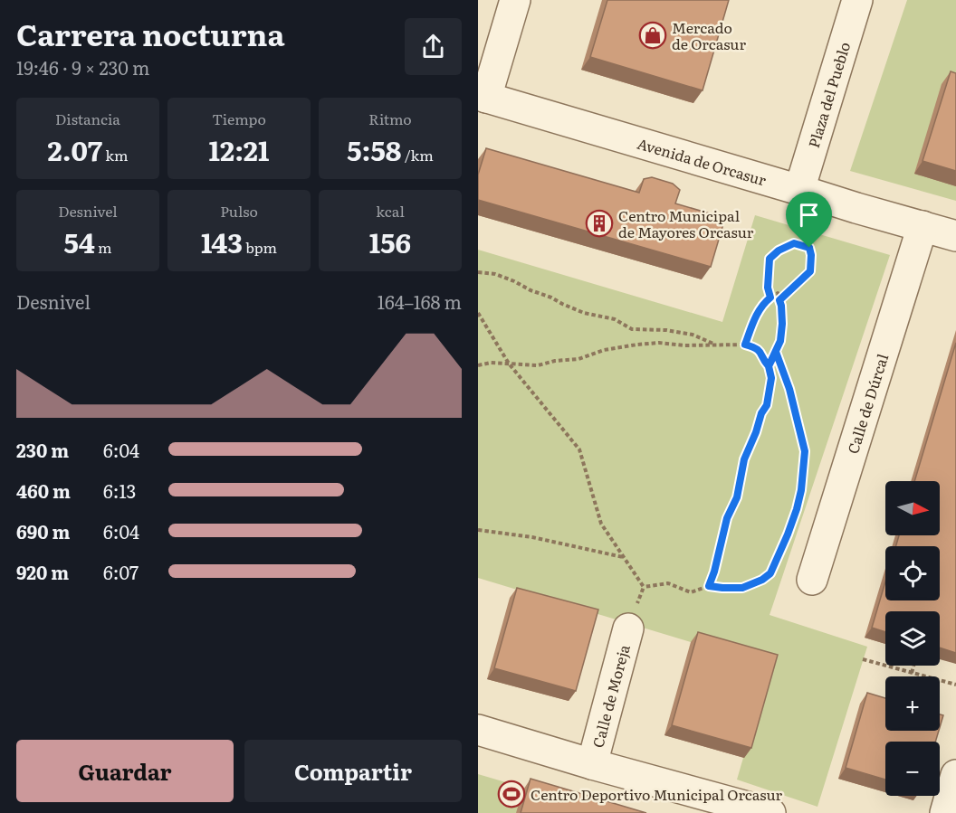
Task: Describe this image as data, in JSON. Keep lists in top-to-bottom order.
{
  "streets": {
    "street": [
      "Plaza del Pueblo",
      "Avenida de Orcasur",
      "Calle de Dúrcal",
      "Calle de Moreja"
    ]
  },
  "crossings": [
    ["Plaza del Pueblo", "Avenida de Orcasur"],
    ["Avenida de Orcasur", "Calle de Dúrcal"]
  ],
  "places": {
    "shop": ["Mercado de Orcasur"],
    "building": ["Centro Municipal de Mayores Orcasur"],
    "sports": ["Centro Deportivo Municipal Orcasur"]
  },
  "north": "right",
  "page": {
    "heading": ["Carrera nocturna", "19:46 · 9 × 230 m"],
    "stats": [
      ["Distancia", "2.07 km"],
      ["Tiempo", "12:21"],
      ["Ritmo", "5:58 /km"],
      ["Desnivel", "54 m"],
      ["Pulso", "143 bpm"],
      ["kcal", "156"]
    ],
    "chart": ["Desnivel", "164–168 m"],
    "list": [
      {
        "name": "230 m",
        "note": "6:04"
      },
      {
        "name": "460 m",
        "note": "6:13"
      },
      {
        "name": "690 m",
        "note": "6:04"
      },
      {
        "name": "920 m",
        "note": "6:07"
      }
    ],
    "map_buttons": ["+", "−"],
    "buttons": ["Guardar", "Compartir"]
  }
}
